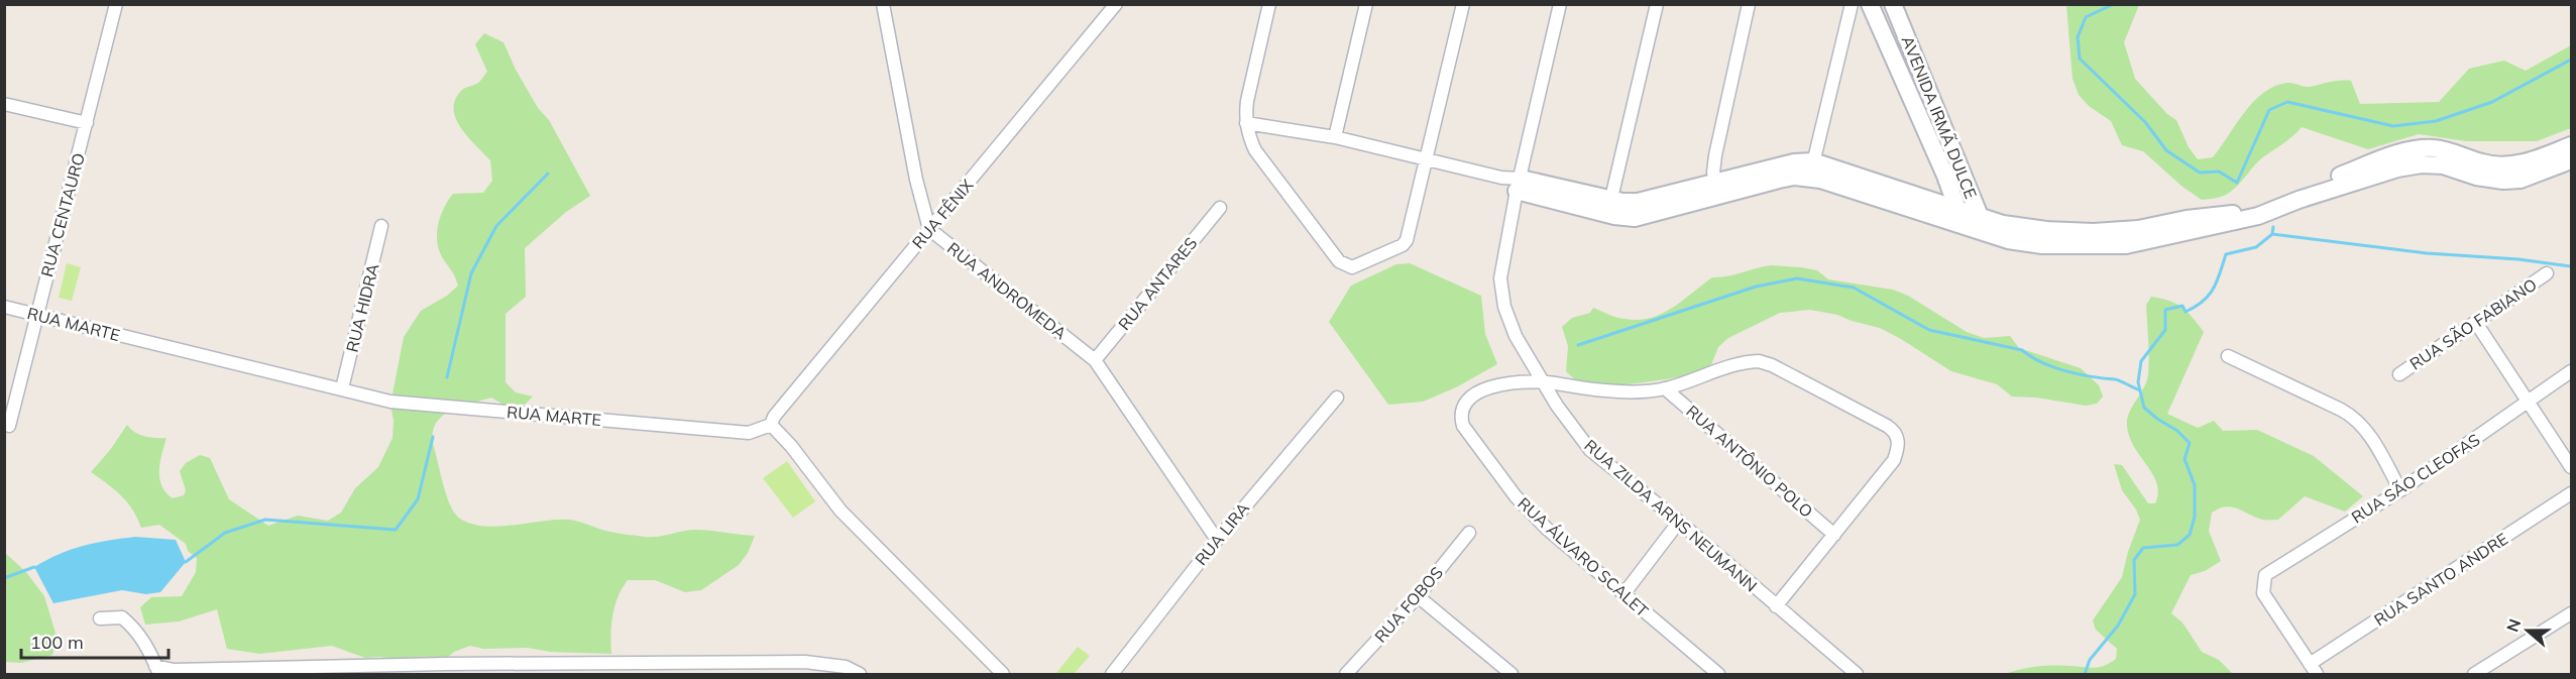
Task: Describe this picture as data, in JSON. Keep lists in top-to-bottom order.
{
  "streets": {
    "street": [
      "AVENIDA IRMÃ DULCE",
      "RUA FÊNIX",
      "RUA CENTAURO",
      "RUA ANTARES",
      "RUA ANDROMEDA",
      "RUA HIDRA",
      "RUA MARTE",
      "RUA SÃO FABIANO",
      "RUA ANTÔNIO POLO",
      "RUA SÃO CLEOFAS",
      "RUA ZILDA ARNS NEUMANN",
      "RUA LIRA",
      "RUA ÁLVARO SCALET",
      "RUA SANTO ANDRE",
      "RUA FOBOS"
    ]
  },
  "crossings": [
    ["RUA FÊNIX", "RUA ANDROMEDA"],
    ["RUA FÊNIX", "RUA MARTE"],
    ["RUA CENTAURO", "RUA MARTE"],
    ["RUA ANTARES", "RUA ANDROMEDA"],
    ["RUA ANDROMEDA", "RUA LIRA"],
    ["RUA HIDRA", "RUA MARTE"],
    ["RUA ANTÔNIO POLO", "RUA ÁLVARO SCALET"],
    ["RUA SÃO CLEOFAS", "RUA SANTO ANDRE"],
    ["RUA ZILDA ARNS NEUMANN", "RUA ÁLVARO SCALET"]
  ],
  "scale_bar": "100 m",
  "north": "left"
}
